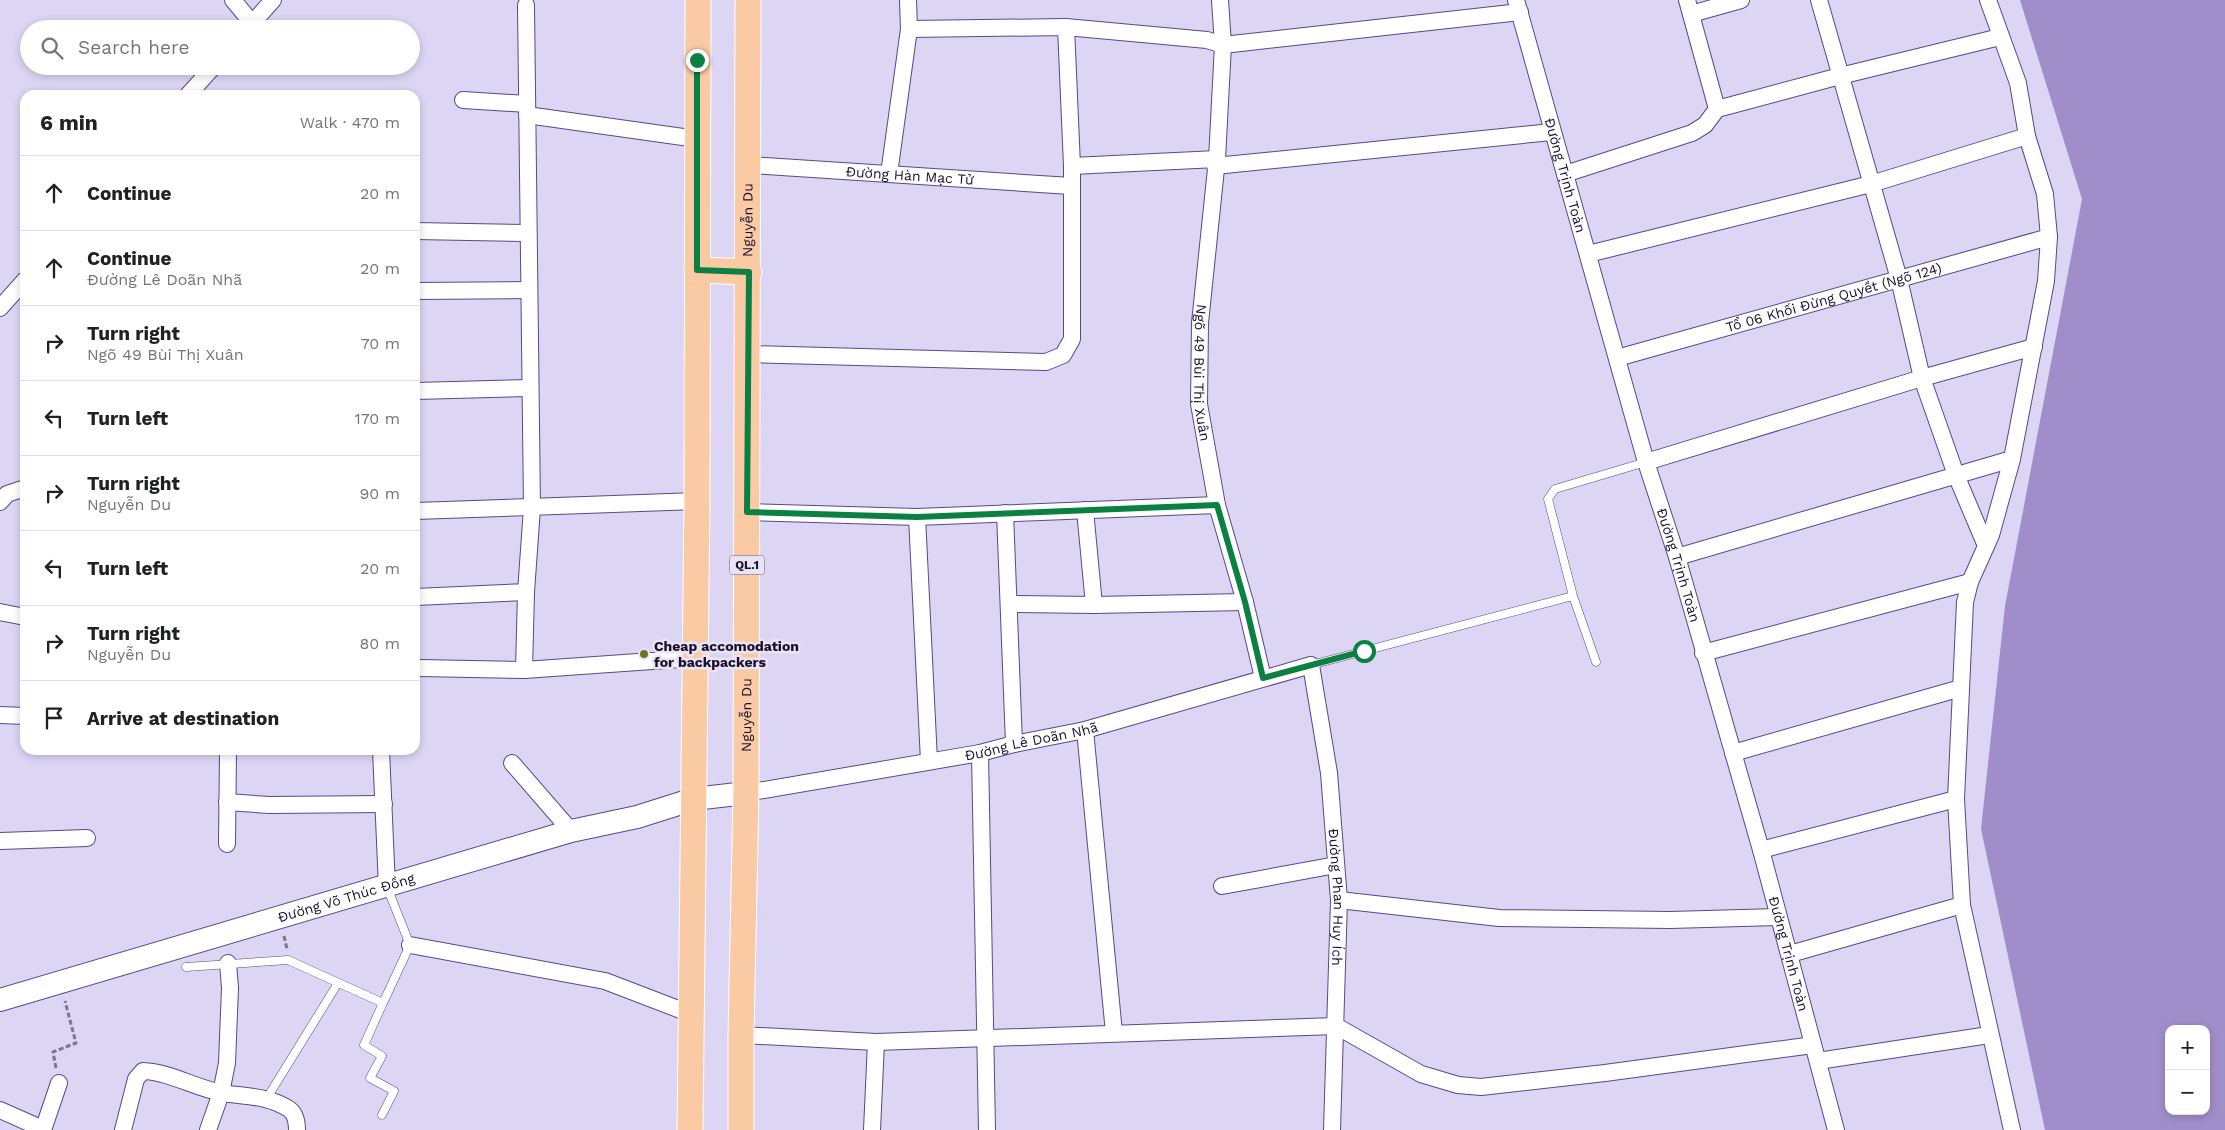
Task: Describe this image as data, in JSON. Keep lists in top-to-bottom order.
{
  "streets": {
    "main road": ["Nguyễn Du", "QL.1"],
    "street": [
      "Đường Hàn Mạc Tử",
      "Đường Trịnh Toàn",
      "Tổ 06 Khối Đừng Quyềt (Ngõ 124)",
      "Ngõ 49 Bùi Thị Xuân",
      "Đường Lê Doãn Nhã",
      "Đường Phan Huy Ích",
      "Đường Võ Thúc Đồng"
    ]
  },
  "crossings": [
    ["Đường Hàn Mạc Tử", "Nguyễn Du"],
    ["Đường Trịnh Toàn", "Tổ 06 Khối Đừng Quyềt (Ngõ 124)"],
    ["Nguyễn Du", "Đường Lê Doãn Nhã"],
    ["Nguyễn Du", "Đường Võ Thúc Đồng"],
    ["Ngõ 49 Bùi Thị Xuân", "Đường Lê Doãn Nhã"],
    ["Đường Lê Doãn Nhã", "Đường Phan Huy Ích"],
    ["Đường Lê Doãn Nhã", "Đường Võ Thúc Đồng"]
  ],
  "places": ["Cheap accomodation for backpackers"],
  "page": {
    "search": "Search here",
    "heading": ["6 min", "Walk · 470 m"],
    "list": [
      ["Continue", "20 m"],
      ["Continue", "Đường Lê Doãn Nhã", "20 m"],
      ["Turn right", "Ngõ 49 Bùi Thị Xuân", "70 m"],
      ["Turn left", "170 m"],
      ["Turn right", "Nguyễn Du", "90 m"],
      ["Turn left", "20 m"],
      ["Turn right", "Nguyễn Du", "80 m"],
      "Arrive at destination"
    ],
    "map_buttons": ["+", "−"]
  }
}
